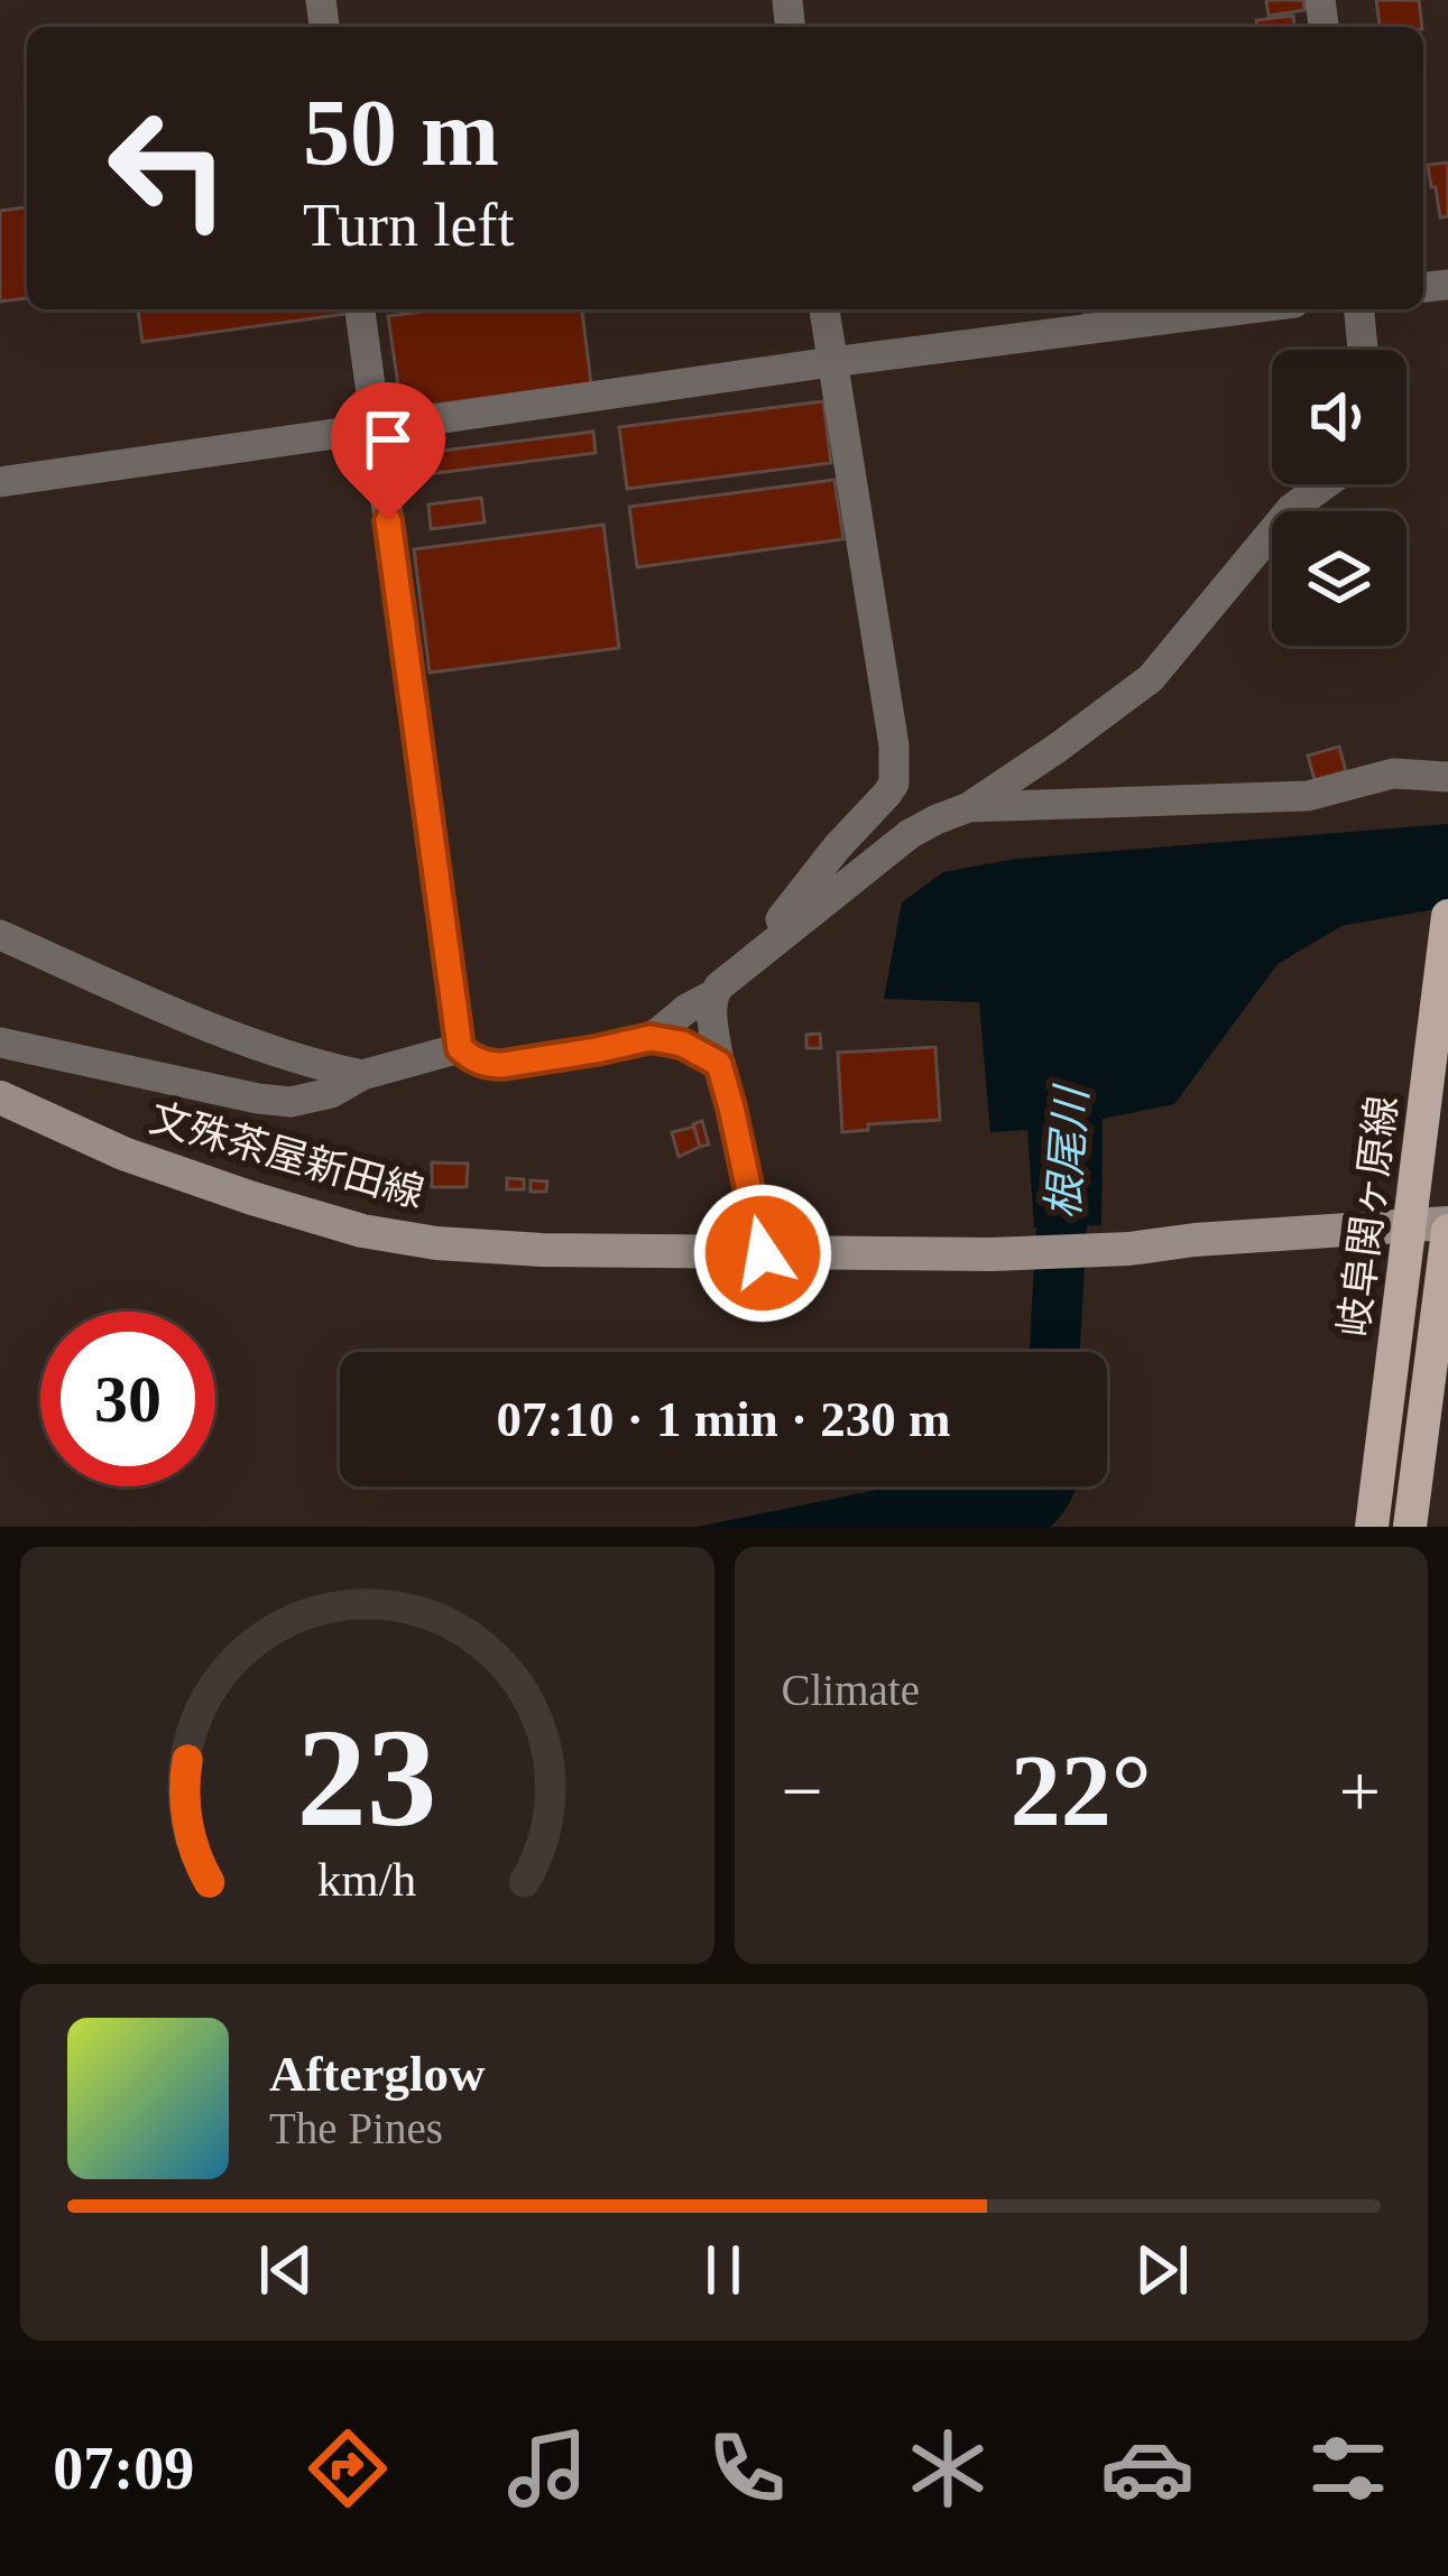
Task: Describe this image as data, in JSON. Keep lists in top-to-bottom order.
{
  "streets": {
    "main road": ["文殊茶屋新田線", "岐阜関ヶ原線"]
  },
  "crossings": [
    ["文殊茶屋新田線", "岐阜関ヶ原線"]
  ],
  "water": ["根尾川"],
  "page": {
    "turn": ["50 m", "Turn left"],
    "limit": "30",
    "trip": "07:10 · 1 min · 230 m",
    "tile": "Climate",
    "heat": ["−", "22°", "+"],
    "song": ["Afterglow", "The Pines"],
    "tabs": "07:09",
    "gauge": ["23", "km/h"]
  }
}
